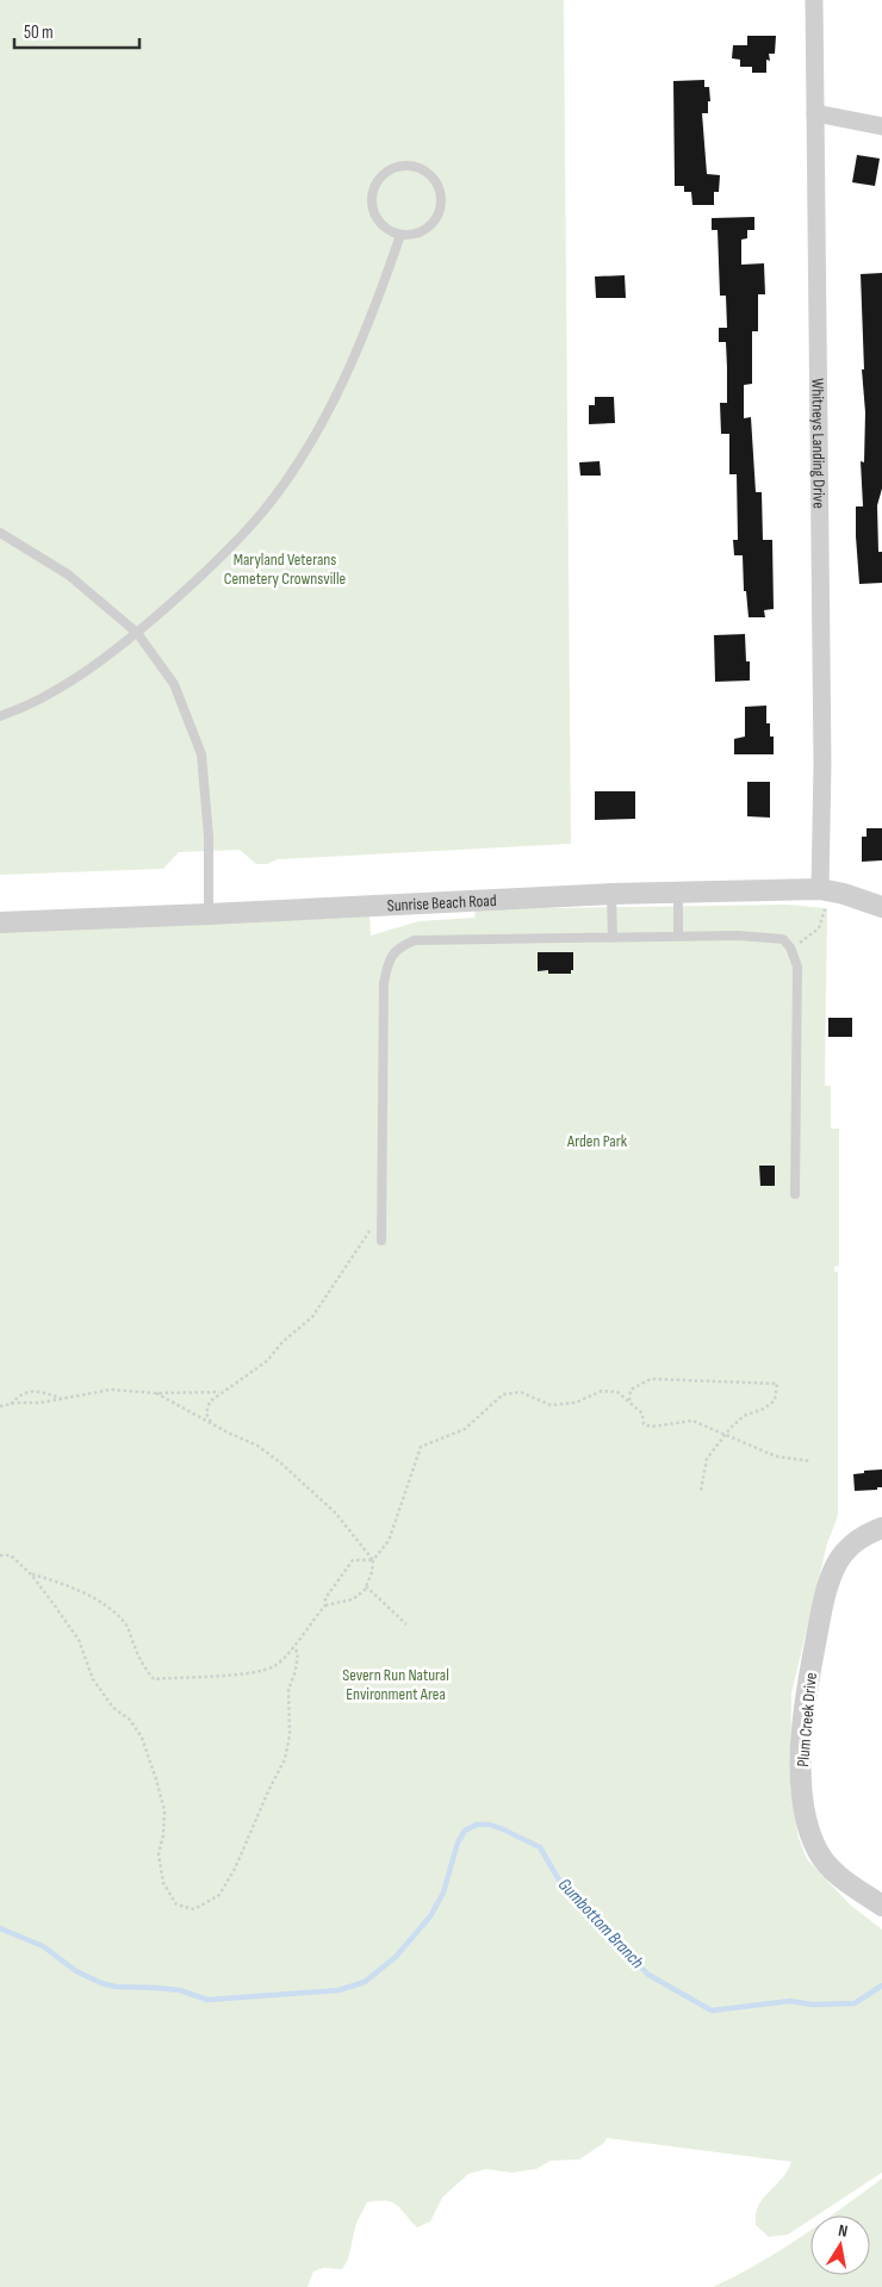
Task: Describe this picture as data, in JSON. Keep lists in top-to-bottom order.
{
  "streets": {
    "street": ["Whitneys Landing Drive", "Sunrise Beach Road", "Plum Creek Drive"]
  },
  "crossings": [
    ["Whitneys Landing Drive", "Sunrise Beach Road"]
  ],
  "water": ["Gumbottom Branch"],
  "parks": ["Maryland Veterans Cemetery Crownsville", "Arden Park", "Severn Run Natural Environment Area"],
  "scale_bar": "50 m",
  "north": "top"
}
